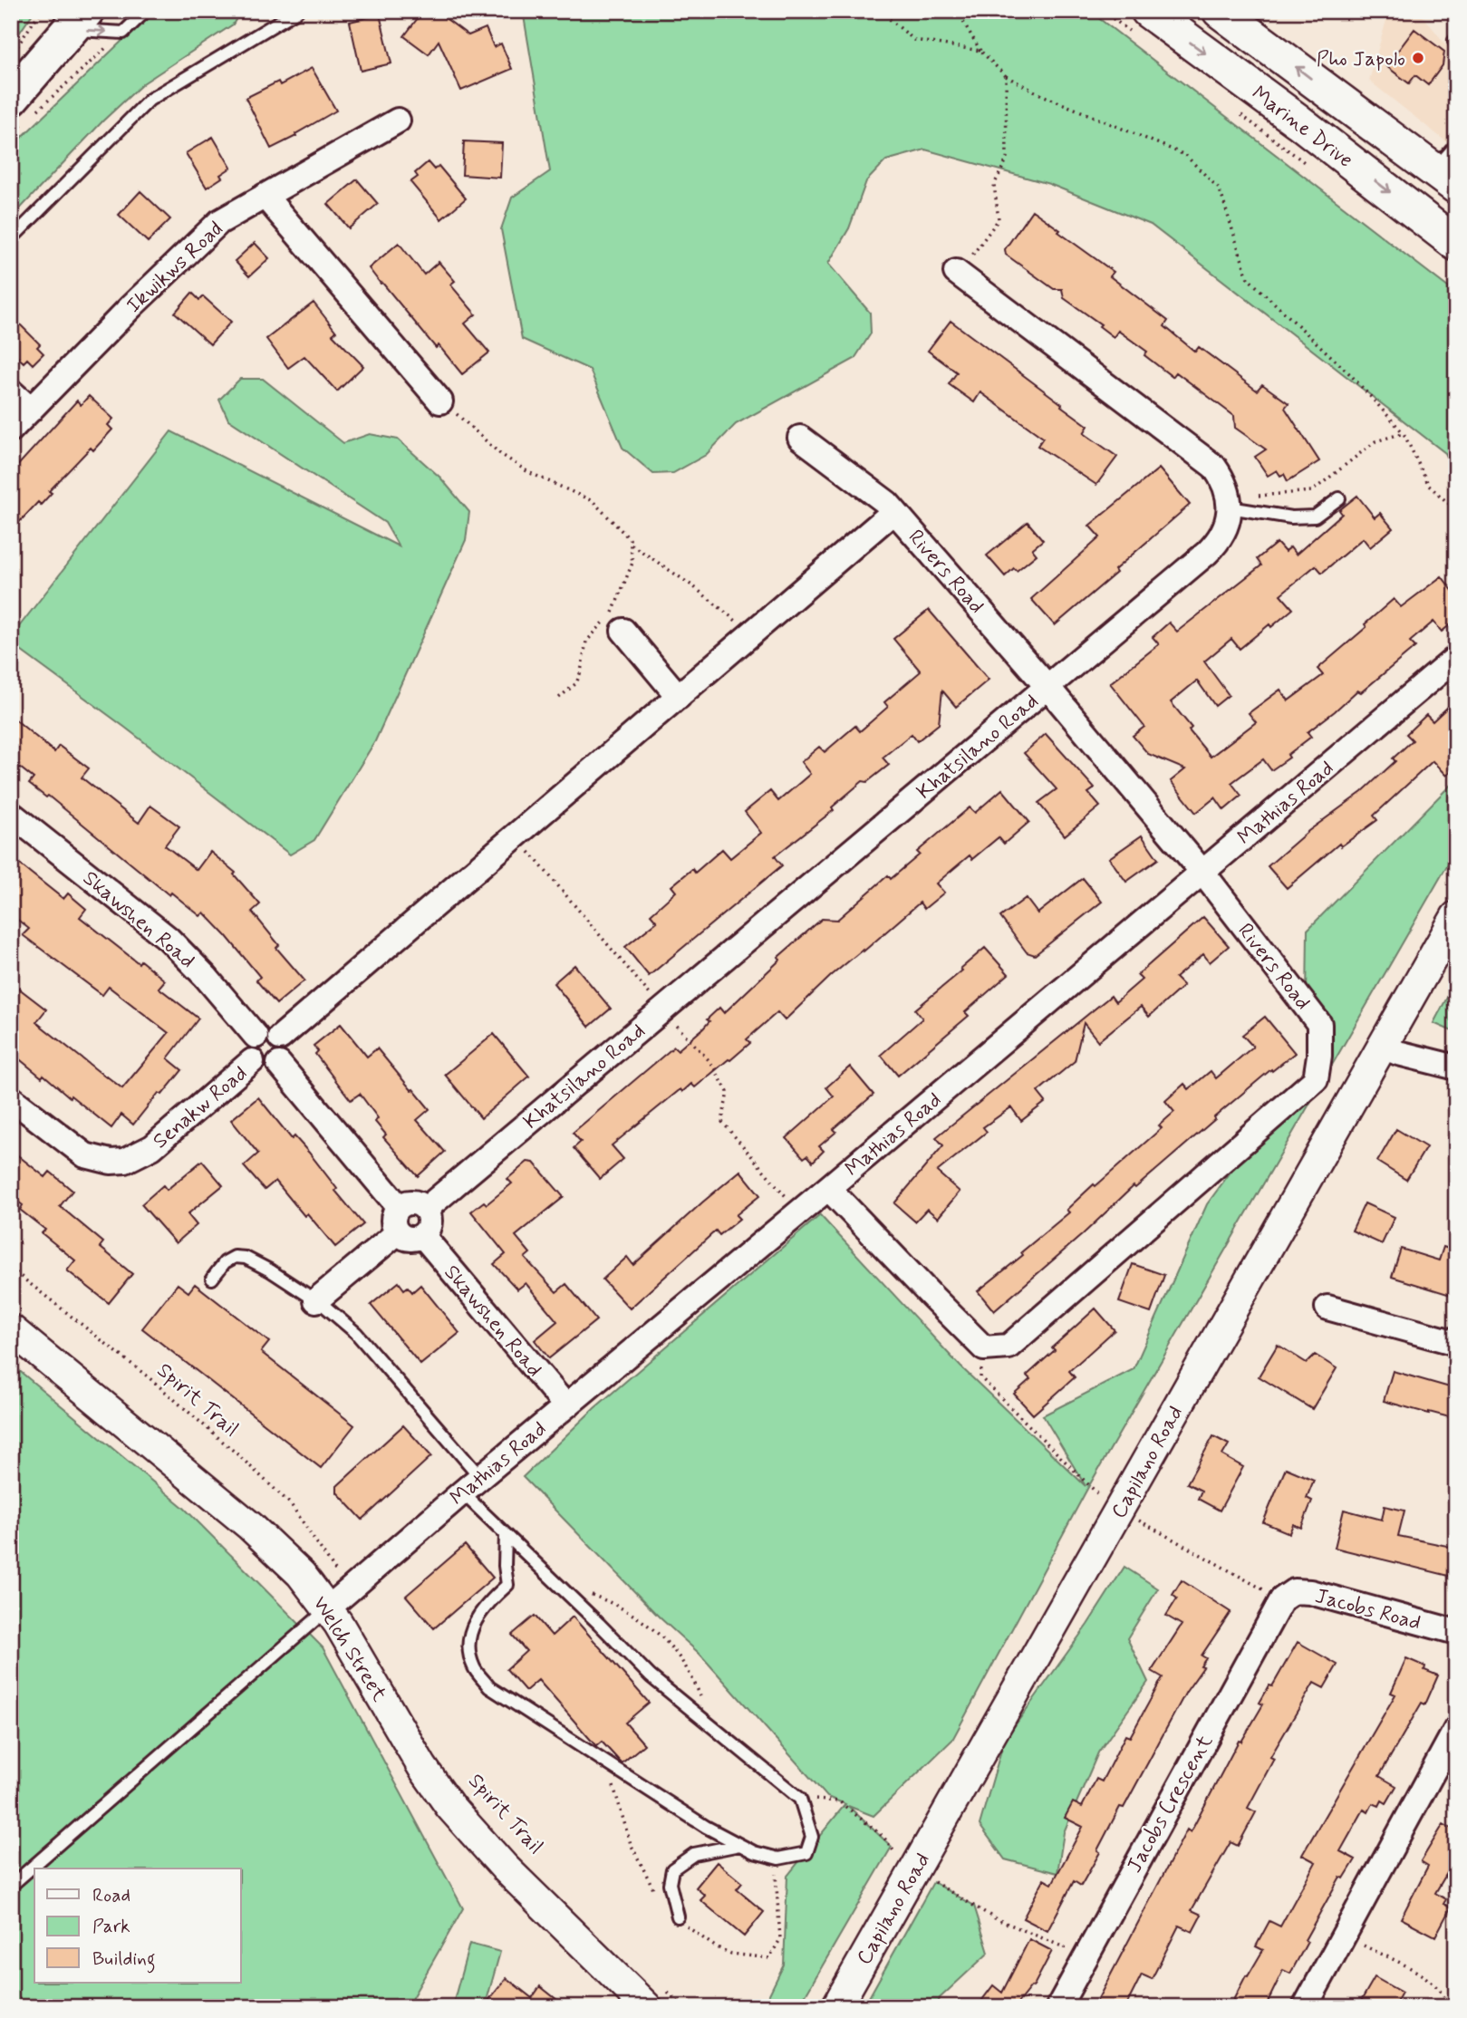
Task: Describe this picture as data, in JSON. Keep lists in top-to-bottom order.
{
  "streets": {
    "main road": ["Marine Drive"],
    "street": [
      "Ikwikws Road",
      "Rivers Road",
      "Khatsilano Road",
      "Mathias Road",
      "Skawshen Road",
      "Senakw Road",
      "Capilano Road",
      "Jacobs Road",
      "Welch Street",
      "Jacobs Crescent"
    ],
    "path": ["Spirit Trail"]
  },
  "crossings": [
    ["Rivers Road", "Khatsilano Road"],
    ["Rivers Road", "Mathias Road"],
    ["Khatsilano Road", "Skawshen Road"],
    ["Mathias Road", "Skawshen Road"],
    ["Mathias Road", "Welch Street"],
    ["Skawshen Road", "Senakw Road"],
    ["Jacobs Road", "Jacobs Crescent"]
  ],
  "places": ["Pho Japolo"],
  "legend": ["Road", "Park", "Building"]
}
